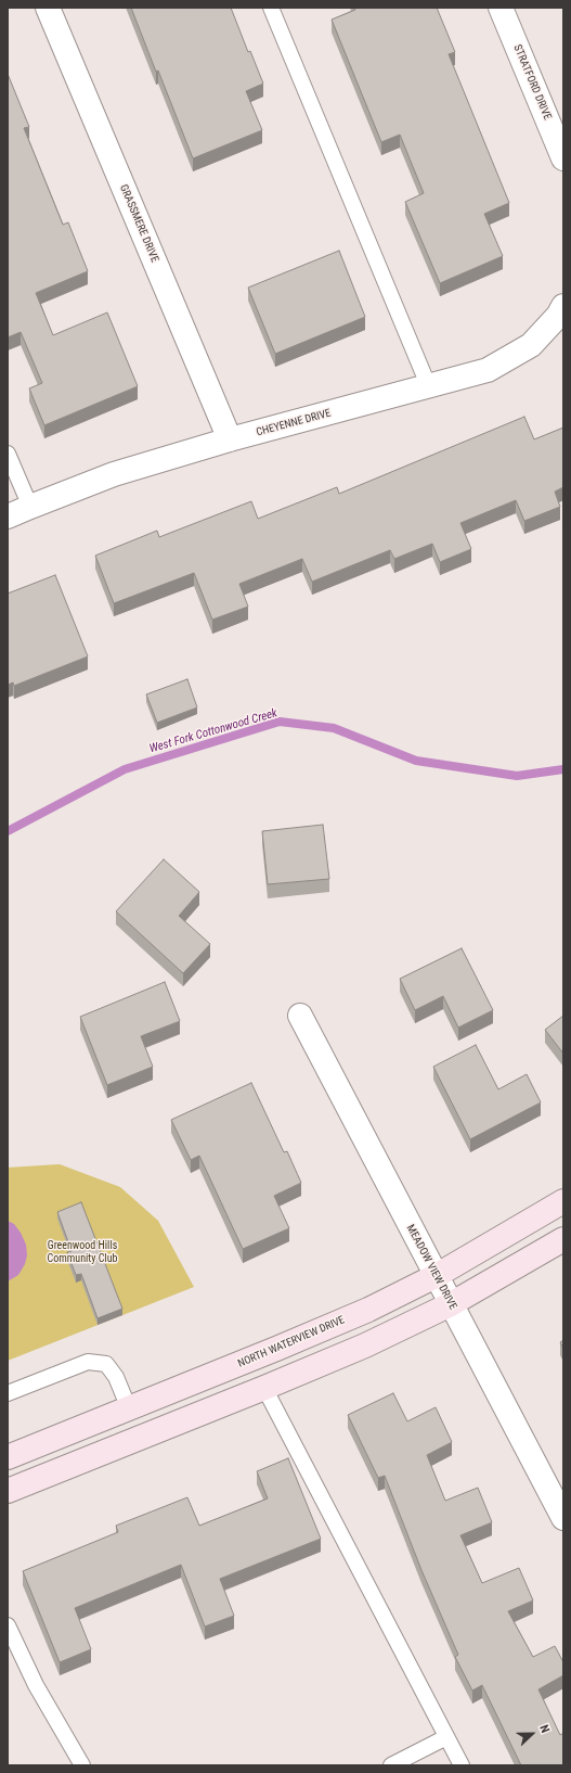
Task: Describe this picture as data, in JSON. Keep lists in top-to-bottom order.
{
  "streets": {
    "street": [
      "STRATFORD DRIVE",
      "GRASSMERE DRIVE",
      "CHEYENNE DRIVE",
      "MEADOW VIEW DRIVE",
      "NORTH WATERVIEW DRIVE"
    ]
  },
  "crossings": [
    ["GRASSMERE DRIVE", "CHEYENNE DRIVE"],
    ["MEADOW VIEW DRIVE", "NORTH WATERVIEW DRIVE"]
  ],
  "water": ["West Fork Cottonwood Creek"],
  "parks": ["Greenwood Hills Community Club"],
  "north": "right"
}
